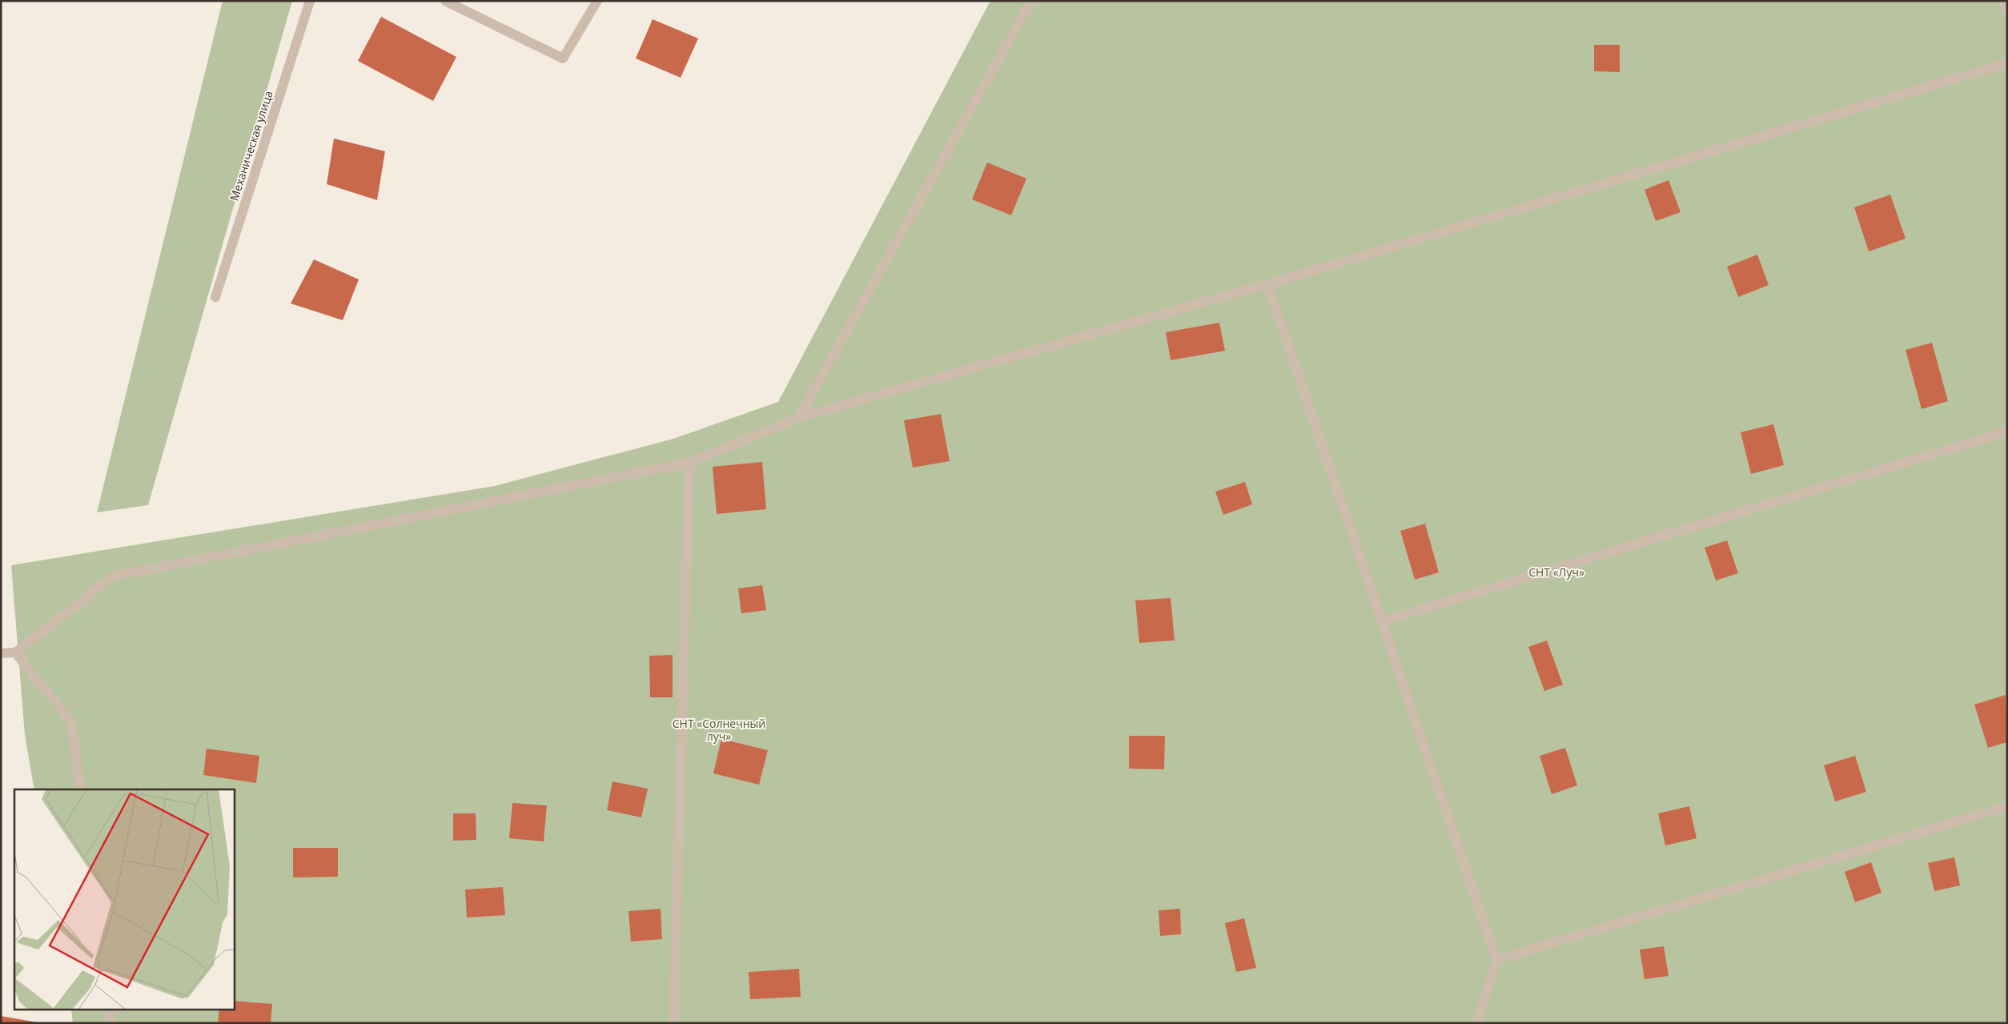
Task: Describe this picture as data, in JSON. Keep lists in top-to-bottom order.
{
  "streets": {
    "street": ["Механическая улица"]
  },
  "parks": ["СНТ «Луч»", "СНТ «Солнечный луч»"]
}
